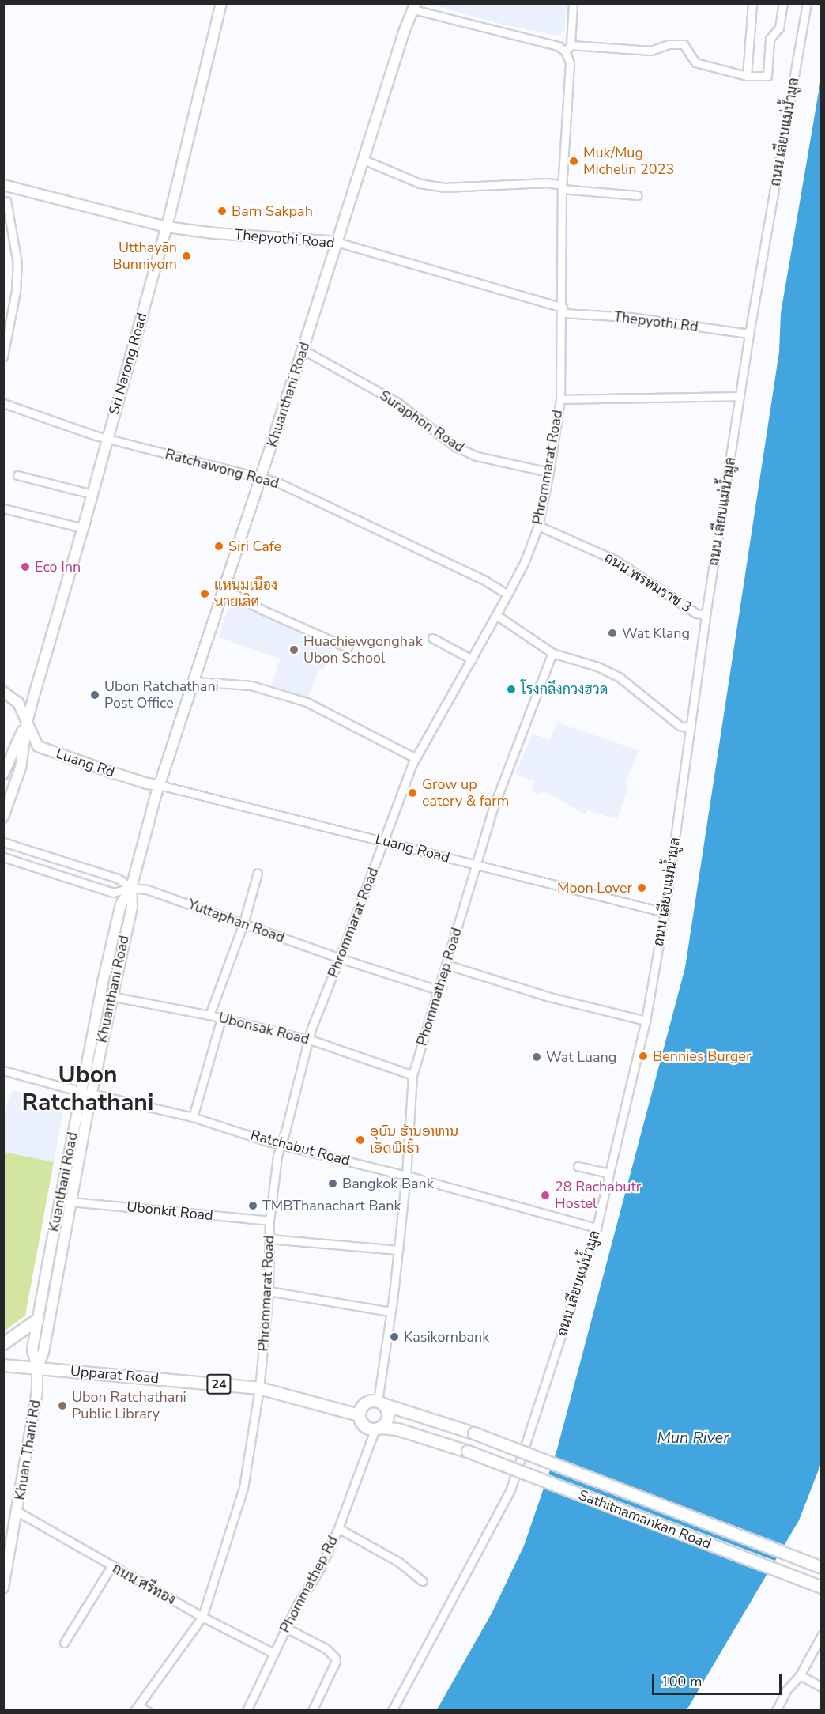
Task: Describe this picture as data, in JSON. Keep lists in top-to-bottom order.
{
  "streets": {
    "main road": ["Upparat Road", "24", "Sathitnamankan Road"],
    "street": [
      "ถนน เลียบแม่น้ำมูล",
      "Thepyothi Road",
      "Thepyothi Rd",
      "Sri Narong Road",
      "Khuanthani Road",
      "Suraphon Road",
      "Phrommarat Road",
      "Ratchawong Road",
      "ถนน พรหมราช 3",
      "Luang Rd",
      "Luang Road",
      "Yuttaphan Road",
      "Phommathep Road",
      "Ubonsak Road",
      "Ratchabut Road",
      "Kuanthani Road",
      "Ubonkit Road",
      "Khuan Thani Rd",
      "ถนน ศรีทอง",
      "Phommathep Rd"
    ]
  },
  "crossings": [
    ["ถนน เลียบแม่น้ำมูล", "Thepyothi Rd"],
    ["ถนน เลียบแม่น้ำมูล", "ถนน พรหมราช 3"],
    ["ถนน เลียบแม่น้ำมูล", "Luang Road"],
    ["ถนน เลียบแม่น้ำมูล", "Ratchabut Road"],
    ["Thepyothi Road", "Thepyothi Rd"],
    ["Thepyothi Road", "Sri Narong Road"],
    ["Thepyothi Road", "Khuanthani Road"],
    ["Thepyothi Road", "Phrommarat Road"],
    ["Thepyothi Rd", "Phrommarat Road"],
    ["Sri Narong Road", "Ratchawong Road"],
    ["Sri Narong Road", "Luang Rd"],
    ["Khuanthani Road", "Suraphon Road"],
    ["Khuanthani Road", "Ratchawong Road"],
    ["Khuanthani Road", "Luang Rd"],
    ["Khuanthani Road", "Luang Road"],
    ["Khuanthani Road", "Yuttaphan Road"],
    ["Khuanthani Road", "Ubonsak Road"],
    ["Khuanthani Road", "Ratchabut Road"],
    ["Khuanthani Road", "Kuanthani Road"],
    ["Khuanthani Road", "Ubonkit Road"],
    ["Khuanthani Road", "Upparat Road"],
    ["Khuanthani Road", "24"],
    ["Khuanthani Road", "Khuan Thani Rd"],
    ["Suraphon Road", "Phrommarat Road"],
    ["Phrommarat Road", "Ratchawong Road"],
    ["Phrommarat Road", "ถนน พรหมราช 3"],
    ["Phrommarat Road", "Luang Road"],
    ["Phrommarat Road", "Yuttaphan Road"],
    ["Phrommarat Road", "Ubonsak Road"],
    ["Phrommarat Road", "Ratchabut Road"],
    ["Phrommarat Road", "Ubonkit Road"],
    ["Phrommarat Road", "Upparat Road"],
    ["Phrommarat Road", "ถนน ศรีทอง"],
    ["Luang Rd", "Luang Road"],
    ["Luang Road", "Phommathep Road"],
    ["Yuttaphan Road", "Phommathep Road"],
    ["Yuttaphan Road", "Kuanthani Road"],
    ["Phommathep Road", "Ubonsak Road"],
    ["Phommathep Road", "Ratchabut Road"],
    ["Phommathep Road", "Upparat Road"],
    ["Phommathep Road", "Sathitnamankan Road"],
    ["Phommathep Road", "Phommathep Rd"],
    ["Ratchabut Road", "Kuanthani Road"],
    ["Kuanthani Road", "Upparat Road"],
    ["Kuanthani Road", "24"],
    ["Kuanthani Road", "Khuan Thani Rd"],
    ["Upparat Road", "24"],
    ["Upparat Road", "Khuan Thani Rd"],
    ["Upparat Road", "Sathitnamankan Road"],
    ["Upparat Road", "Phommathep Rd"],
    ["24", "Khuan Thani Rd"],
    ["Khuan Thani Rd", "ถนน ศรีทอง"],
    ["Sathitnamankan Road", "Phommathep Rd"],
    ["ถนน ศรีทอง", "Phommathep Rd"]
  ],
  "districts": ["Ubon Ratchathani"],
  "water": ["Mun River"],
  "places": [
    "Muk/Mug Michelin 2023",
    "Barn Sakpah",
    "Utthayān Bunniyom",
    "Siri Cafe",
    "Eco Inn",
    "แหนมเนือง นายเลิศ",
    "Wat Klang",
    "Huachiewgonghak Ubon School",
    "โรงกลึงกวงฮวด",
    "Ubon Ratchathani Post Office",
    "Grow up eatery & farm",
    "Moon Lover",
    "Bennies Burger",
    "Wat Luang",
    "ອຸບົນ ຮ້ານອາຫານ ເອັດພີເຮົ້າ",
    "Bangkok Bank",
    "28 Rachabutr Hostel",
    "TMBThanachart Bank",
    "Kasikornbank",
    "Ubon Ratchathani Public Library"
  ],
  "scale_bar": "100 m"
}
